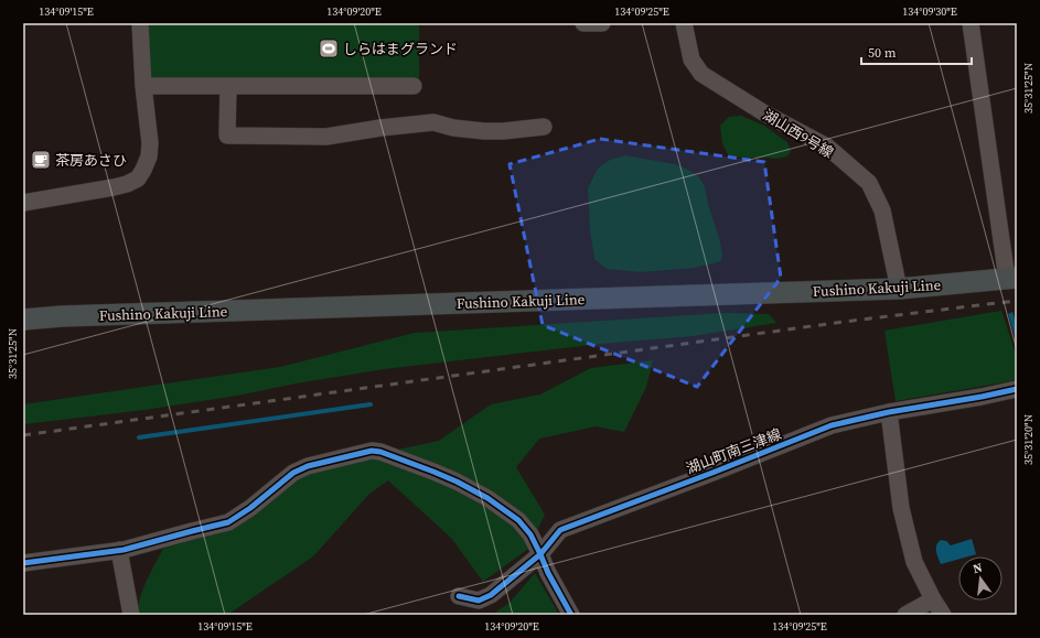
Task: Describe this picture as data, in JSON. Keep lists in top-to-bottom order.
{
  "streets": {
    "main road": ["Fushino Kakuji Line"],
    "street": ["湖山西9号線", "湖山町南三津線"]
  },
  "crossings": [
    ["湖山西9号線", "Fushino Kakuji Line"]
  ],
  "places": {
    "sports": ["しらはまグランド"],
    "cafe": ["茶房あさひ"]
  },
  "scale_bar": "50 m",
  "north": "top",
  "coordinates": [
    "134°09'15\"E",
    "134°09'20\"E",
    "134°09'25\"E",
    "134°09'30\"E",
    "35°31'25\"N",
    "35°31'20\"N"
  ]
}
